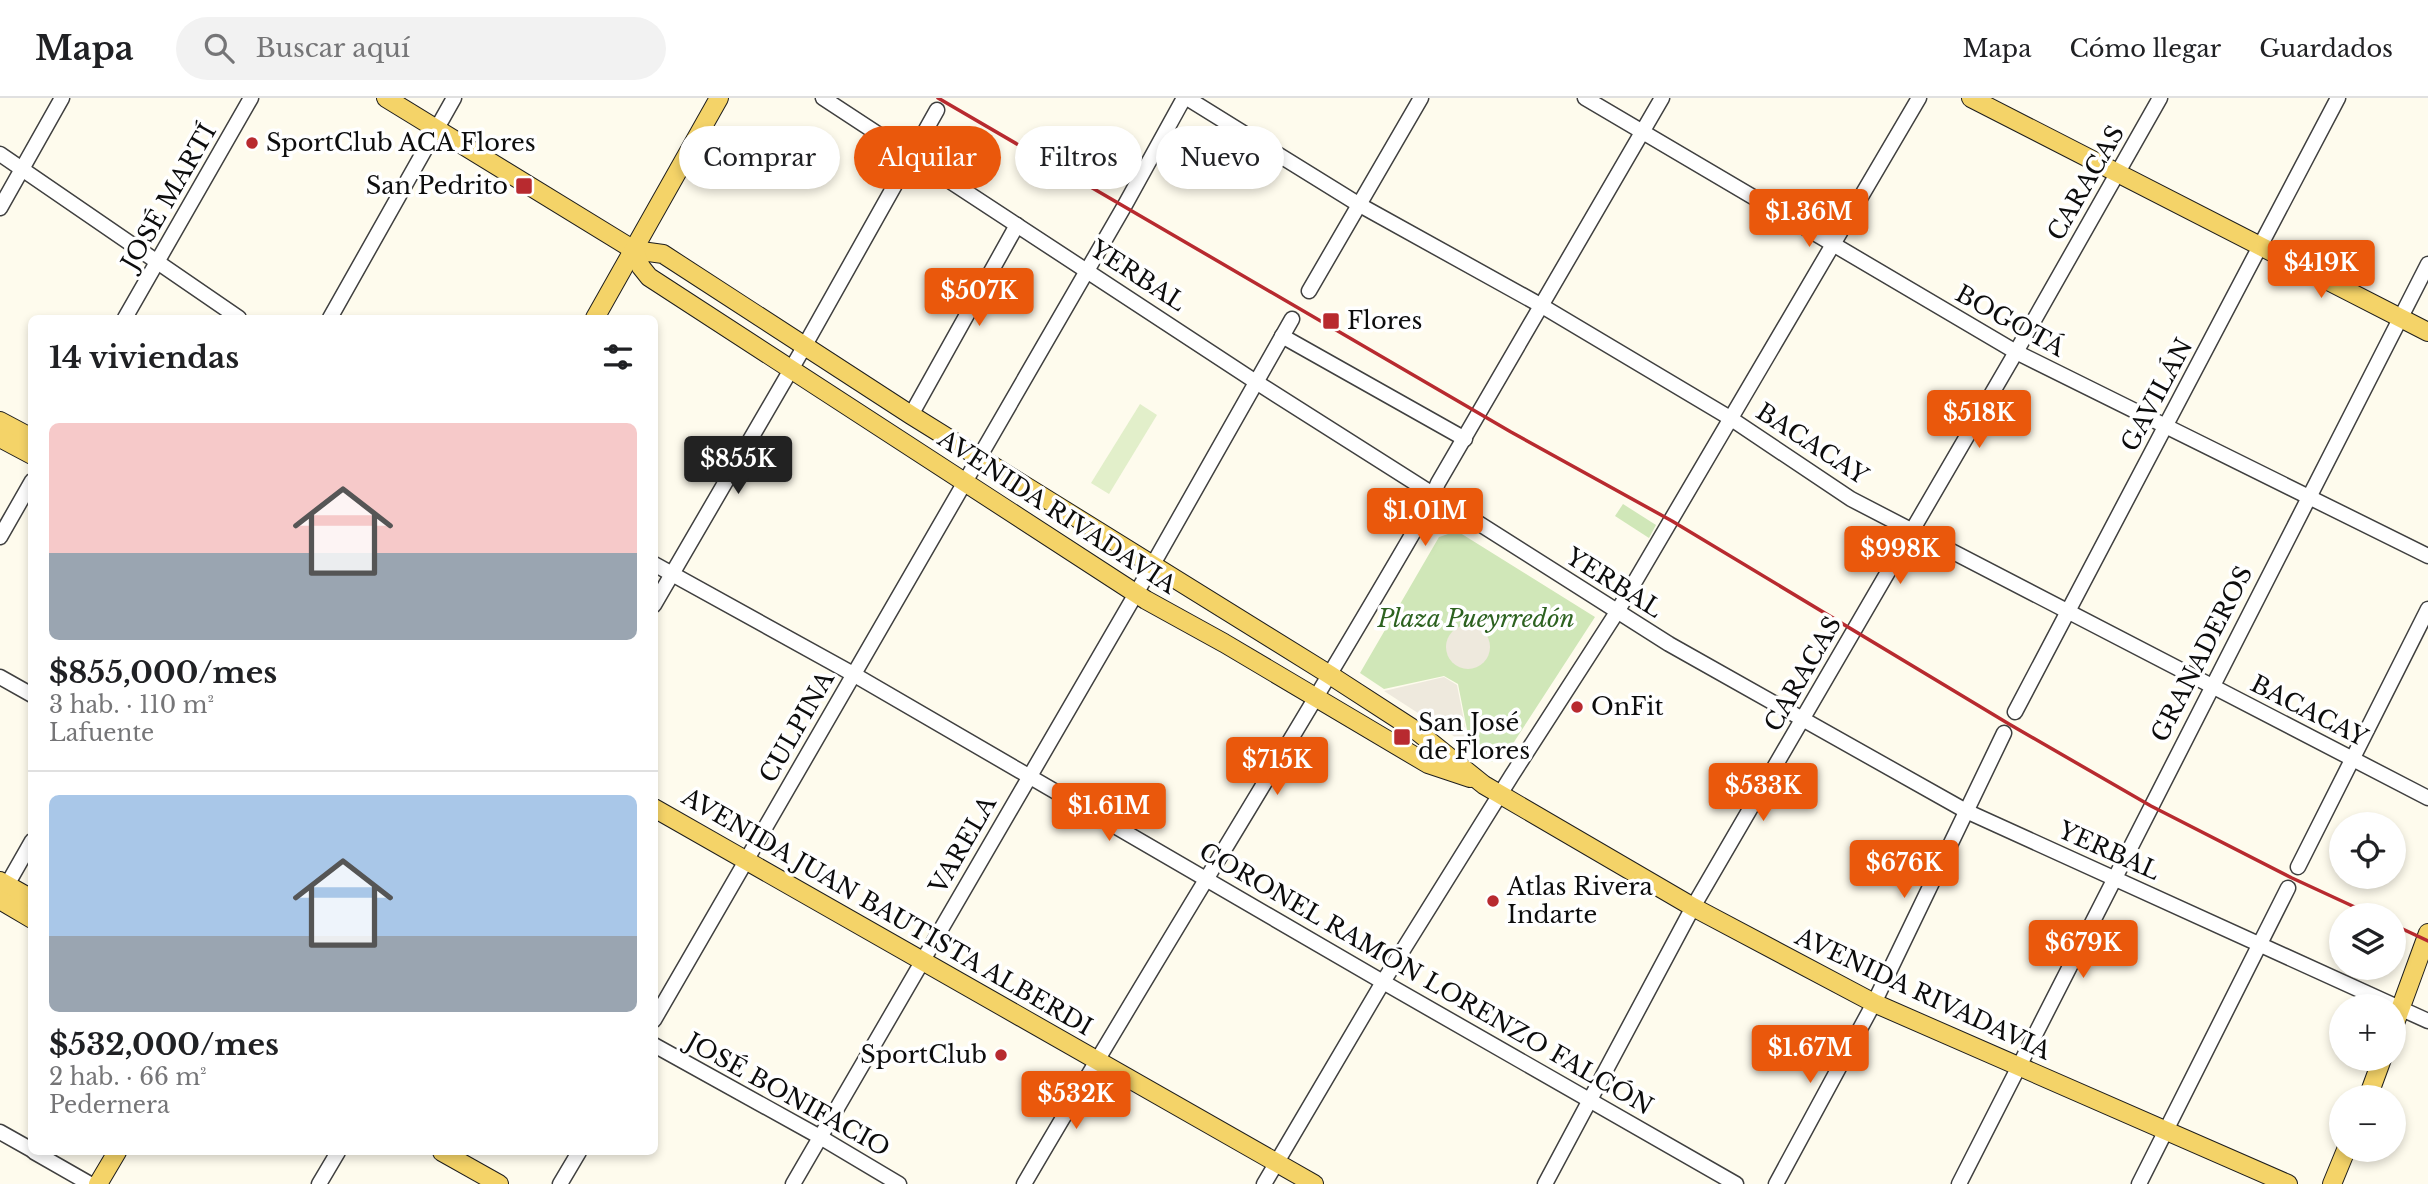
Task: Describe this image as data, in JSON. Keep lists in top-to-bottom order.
{
  "streets": {
    "main road": ["AVENIDA RIVADAVIA", "AVENIDA JUAN BAUTISTA ALBERDI"],
    "street": [
      "CARACAS",
      "JOSÉ MARTÍ",
      "YERBAL",
      "BOGOTÁ",
      "GAVILÁN",
      "BACACAY",
      "GRANADEROS",
      "CULPINA",
      "VARELA",
      "CORONEL RAMÓN LORENZO FALCÓN",
      "JOSÉ BONIFACIO"
    ]
  },
  "crossings": [
    ["CARACAS", "YERBAL"],
    ["CARACAS", "BOGOTÁ"],
    ["CARACAS", "BACACAY"],
    ["CARACAS", "AVENIDA RIVADAVIA"],
    ["CARACAS", "CORONEL RAMÓN LORENZO FALCÓN"],
    ["YERBAL", "GRANADEROS"],
    ["YERBAL", "CULPINA"],
    ["YERBAL", "VARELA"],
    ["BOGOTÁ", "GAVILÁN"],
    ["BOGOTÁ", "GRANADEROS"],
    ["GAVILÁN", "BACACAY"],
    ["BACACAY", "GRANADEROS"],
    ["BACACAY", "CULPINA"],
    ["AVENIDA RIVADAVIA", "GRANADEROS"],
    ["AVENIDA RIVADAVIA", "CULPINA"],
    ["AVENIDA RIVADAVIA", "VARELA"],
    ["CULPINA", "AVENIDA JUAN BAUTISTA ALBERDI"],
    ["CULPINA", "CORONEL RAMÓN LORENZO FALCÓN"],
    ["VARELA", "AVENIDA JUAN BAUTISTA ALBERDI"],
    ["VARELA", "CORONEL RAMÓN LORENZO FALCÓN"],
    ["VARELA", "JOSÉ BONIFACIO"]
  ],
  "parks": ["Plaza Pueyrredón"],
  "places": {
    "other": [
      "SportClub ACA Flores",
      "OnFit",
      "Atlas Rivera Indarte",
      "SportClub"
    ],
    "transit": ["San Pedrito", "Flores", "San José de Flores"]
  },
  "page": {
    "header": "Mapa",
    "search": "Buscar aquí",
    "nav": ["Mapa", "Cómo llegar", "Guardados"],
    "chip": [
      "Comprar",
      "Alquilar",
      "Filtros",
      "Nuevo"
    ],
    "price": [
      "$1.36M",
      "$419K",
      "$507K",
      "$518K",
      "$855K",
      "$1.01M",
      "$998K",
      "$715K",
      "$533K",
      "$1.61M",
      "$676K",
      "$679K",
      "$1.67M",
      "$532K"
    ],
    "heading": "14 viviendas",
    "list": [
      {
        "name": "$855,000/mes",
        "note": "3 hab. · 110 m² · Lafuente"
      },
      {
        "name": "$532,000/mes",
        "note": "2 hab. · 66 m² · Pedernera"
      }
    ],
    "map_buttons": ["+", "−"]
  }
}
